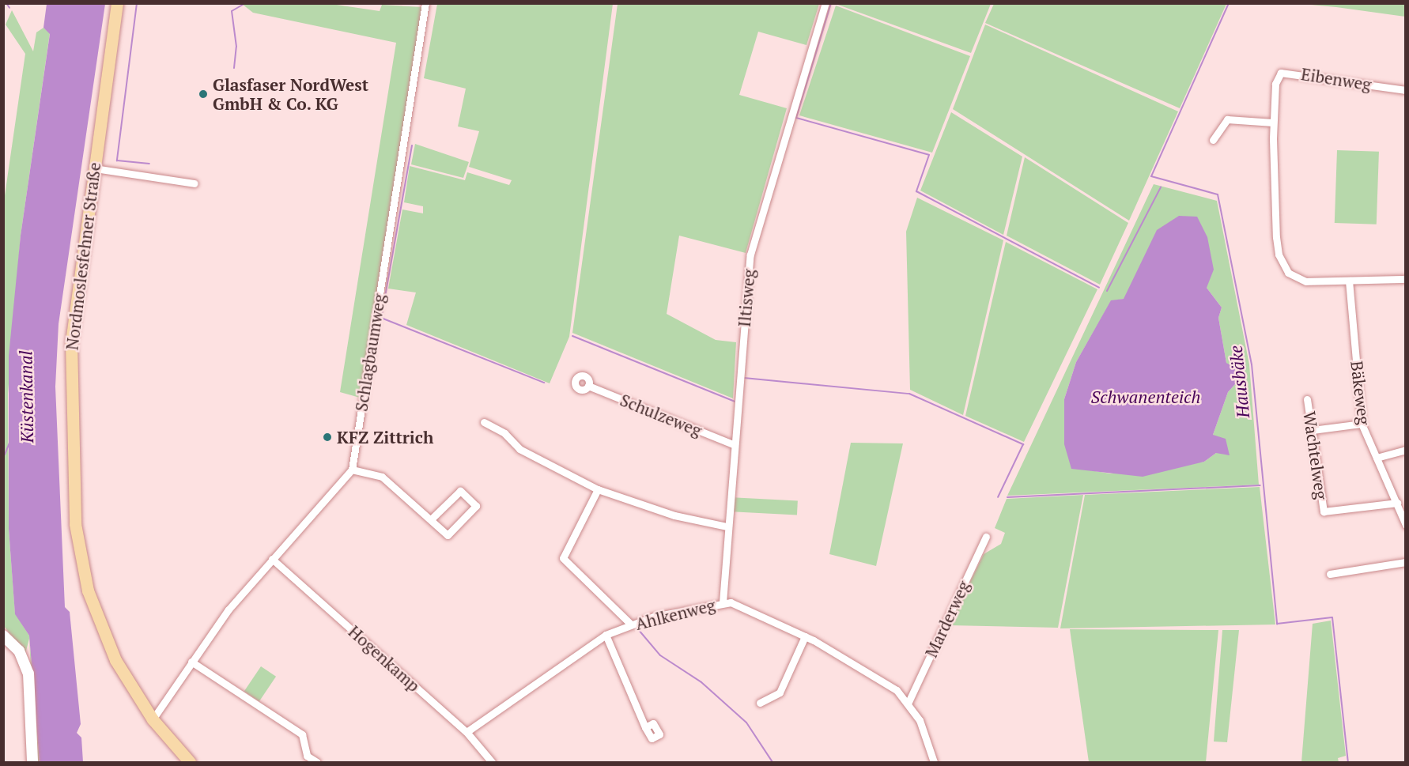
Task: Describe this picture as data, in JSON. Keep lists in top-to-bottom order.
{
  "streets": {
    "main road": ["Nordmoslesfehner Straße"],
    "street": [
      "Eibenweg",
      "Iltisweg",
      "Schlagbaumweg",
      "Bäkeweg",
      "Schulzeweg",
      "Wachtelweg",
      "Ahlkenweg",
      "Marderweg",
      "Hogenkamp"
    ]
  },
  "crossings": [
    ["Iltisweg", "Schulzeweg"],
    ["Iltisweg", "Ahlkenweg"],
    ["Bäkeweg", "Wachtelweg"],
    ["Ahlkenweg", "Marderweg"],
    ["Ahlkenweg", "Hogenkamp"]
  ],
  "water": ["Hausbäke", "Küstenkanal", "Schwanenteich"],
  "places": ["Glasfaser NordWest GmbH & Co. KG", "KFZ Zittrich"]
}
